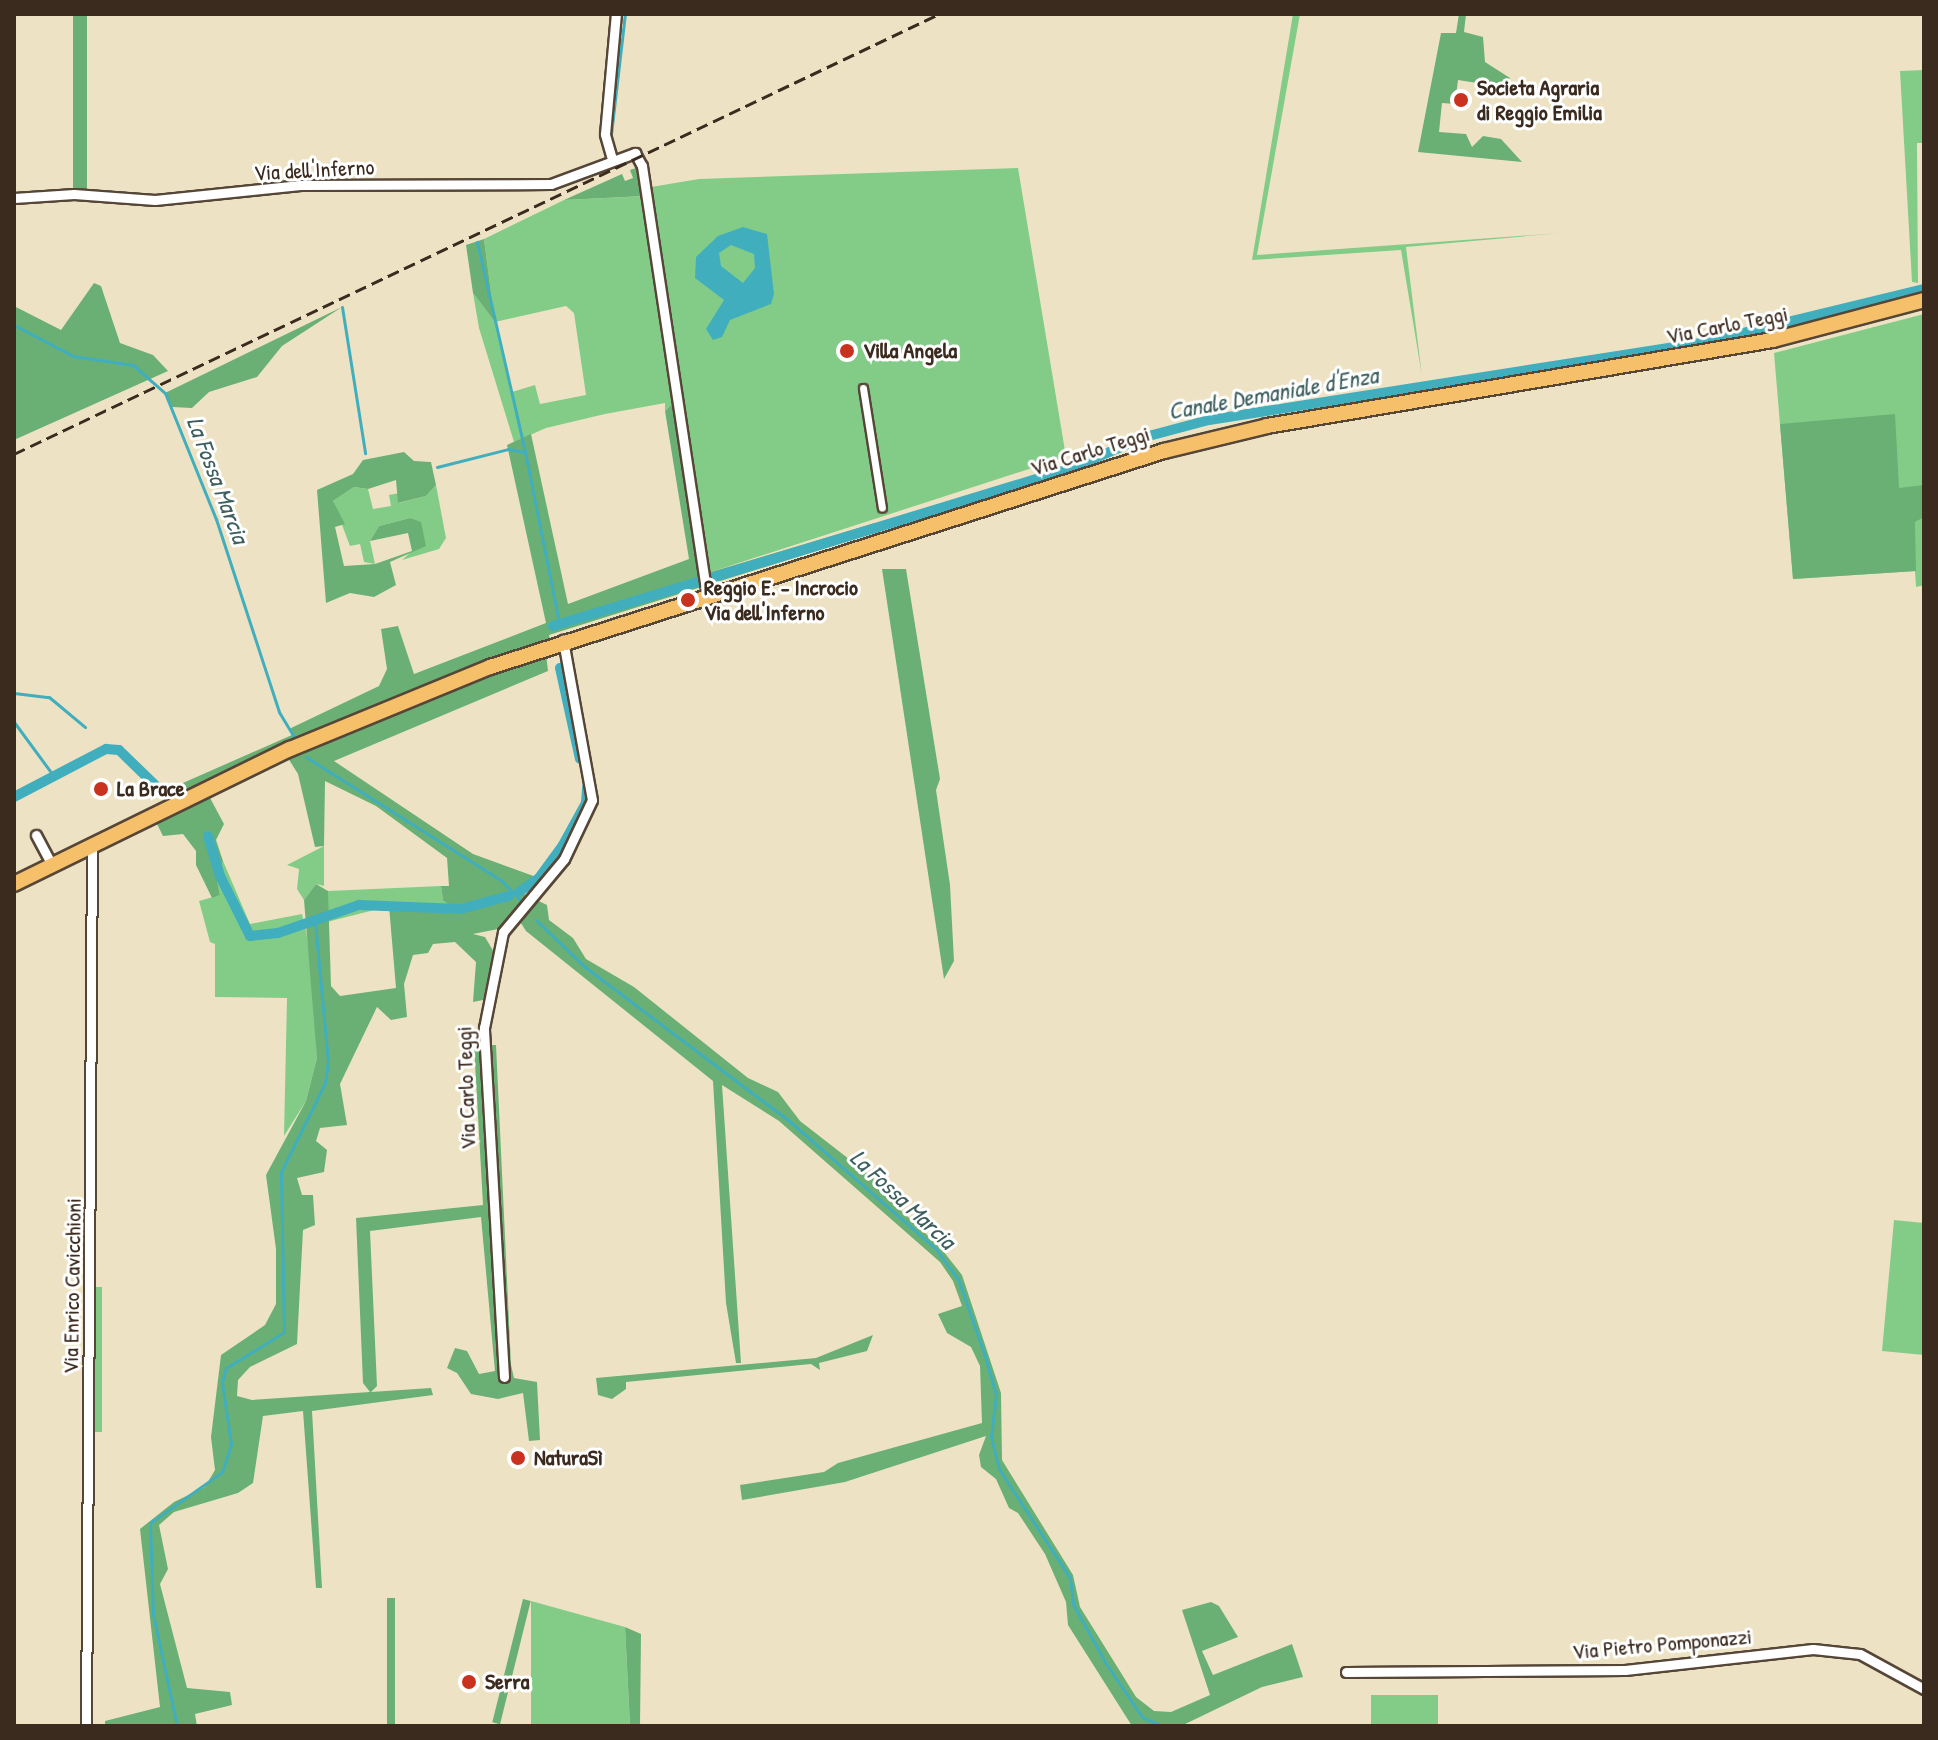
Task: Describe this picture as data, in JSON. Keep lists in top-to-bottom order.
{
  "streets": {
    "main road": ["Via Carlo Teggi"],
    "street": ["Via dell'Inferno", "Via Enrico Cavicchioni", "Via Pietro Pomponazzi"]
  },
  "crossings": [
    ["Via Carlo Teggi", "Via Enrico Cavicchioni"]
  ],
  "water": ["Canale Demaniale d'Enza", "La Fossa Marcia"],
  "places": [
    "Societa Agraria di Reggio Emilia",
    "Villa Angela",
    "Reggio E. - Incrocio Via dell'Inferno",
    "La Brace",
    "NaturaSì",
    "Serra"
  ]
}
